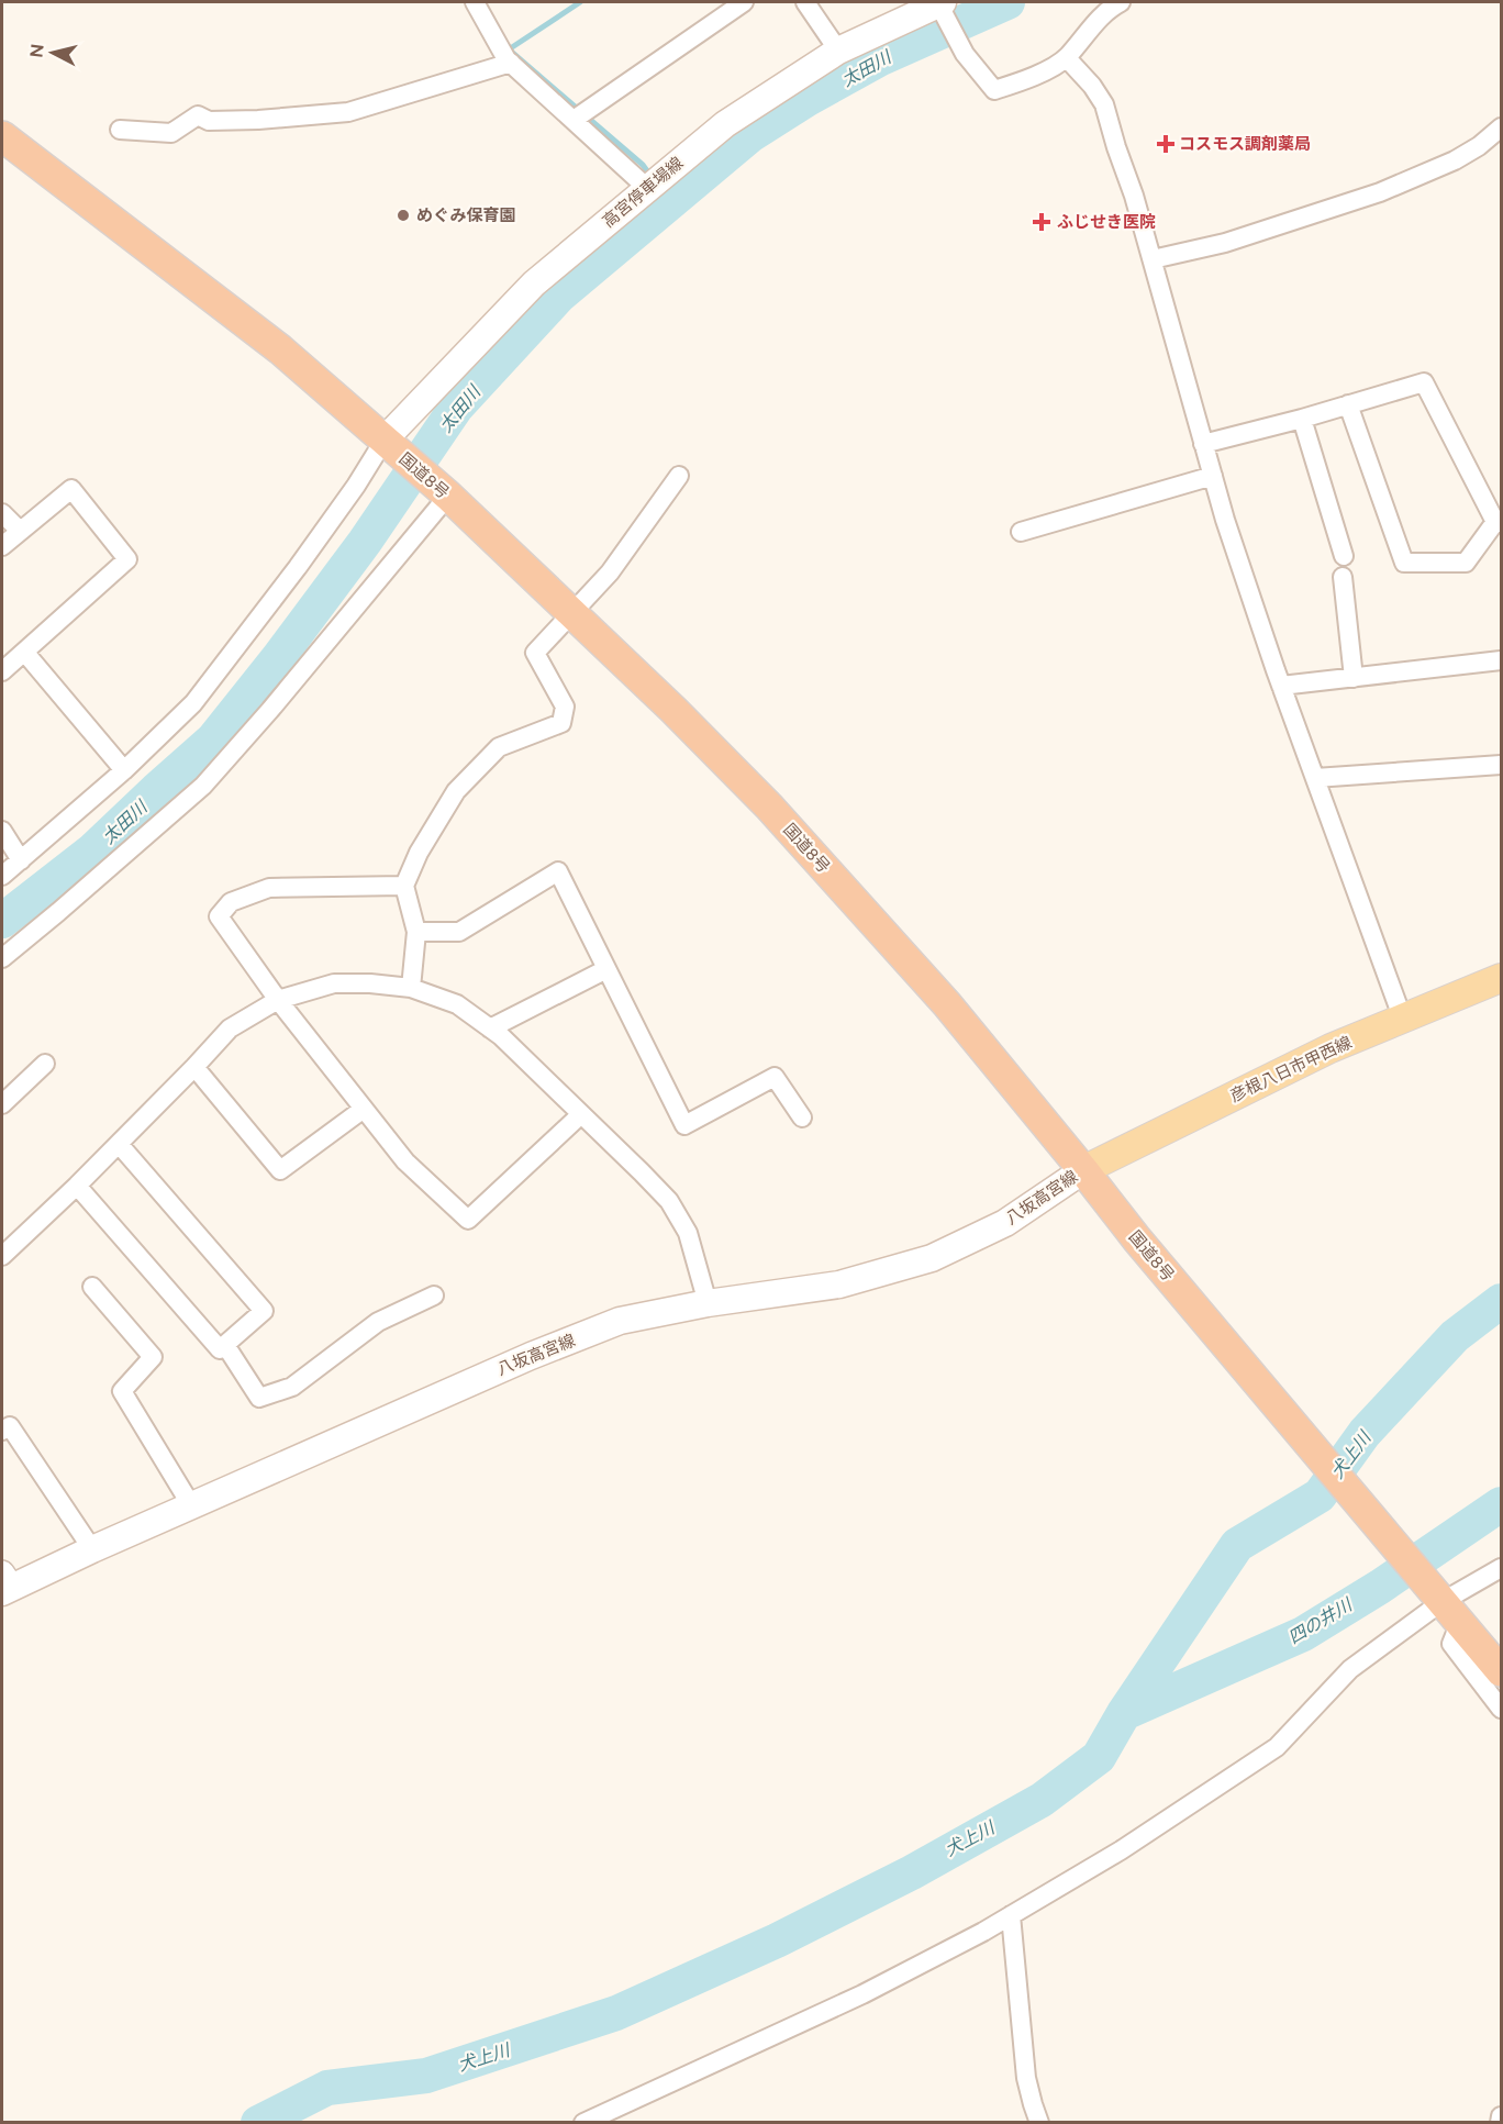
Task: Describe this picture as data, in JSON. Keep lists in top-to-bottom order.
{
  "streets": {
    "highway": ["国道8号"],
    "main road": ["高宮停車場線", "彦根八日市甲西線", "八坂高宮線"]
  },
  "crossings": [
    ["高宮停車場線", "国道8号"],
    ["国道8号", "彦根八日市甲西線"],
    ["国道8号", "八坂高宮線"],
    ["彦根八日市甲西線", "八坂高宮線"]
  ],
  "water": ["太田川", "犬上川", "四の井川"],
  "places": {
    "health": ["コスモス調剤薬局", "ふじせき医院"],
    "other": ["めぐみ保育園"]
  },
  "north": "left"
}
